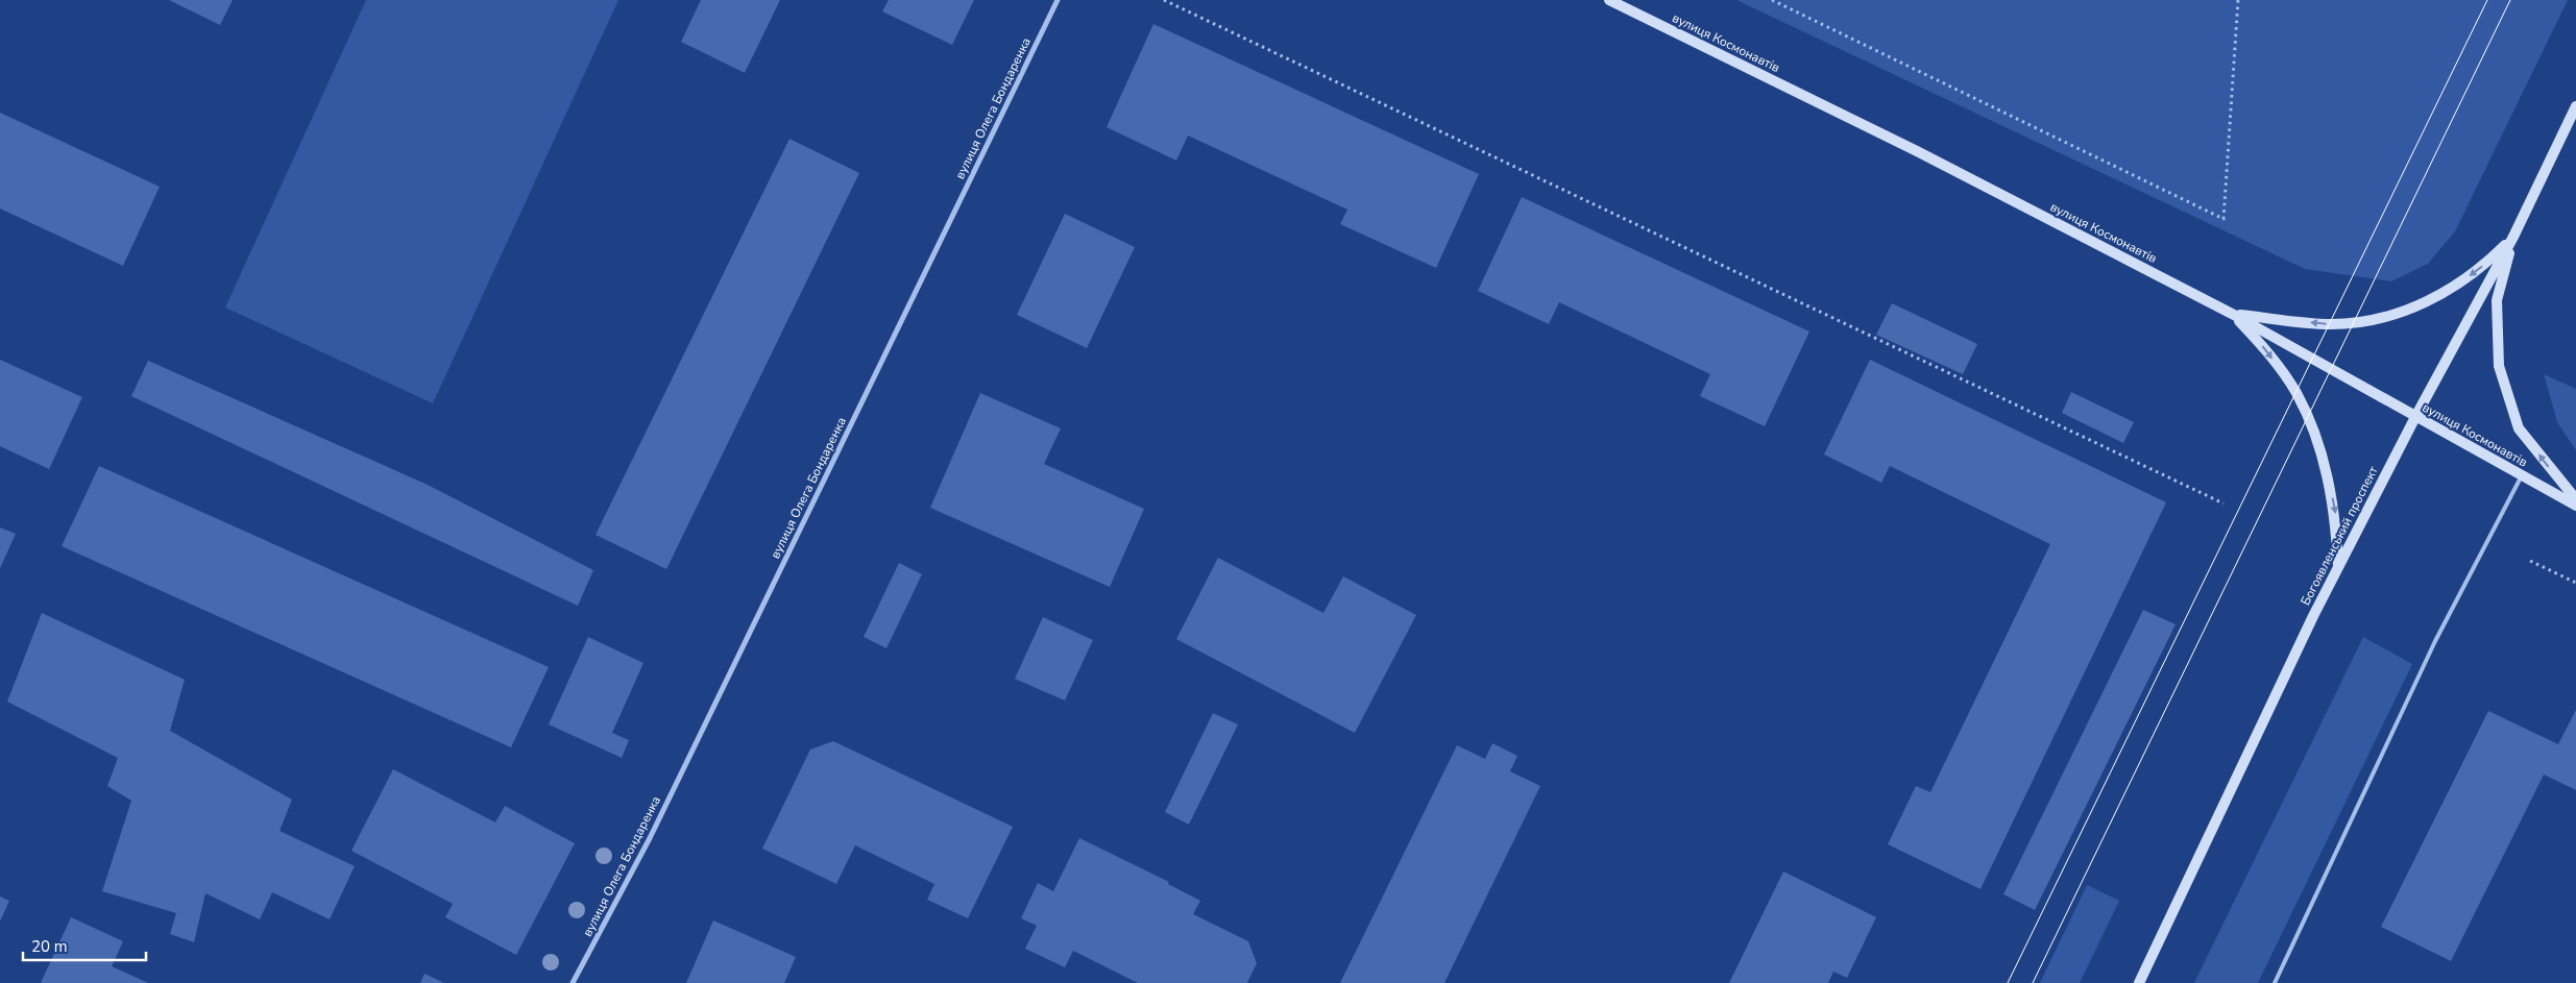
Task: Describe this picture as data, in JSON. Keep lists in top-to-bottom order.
{
  "streets": {
    "main road": ["вулиця Космонавтів", "Богоявленський проспект"],
    "street": ["вулиця Олега Бондаренка"]
  },
  "crossings": [
    ["вулиця Космонавтів", "Богоявленський проспект"]
  ],
  "scale_bar": "20 m"
}
